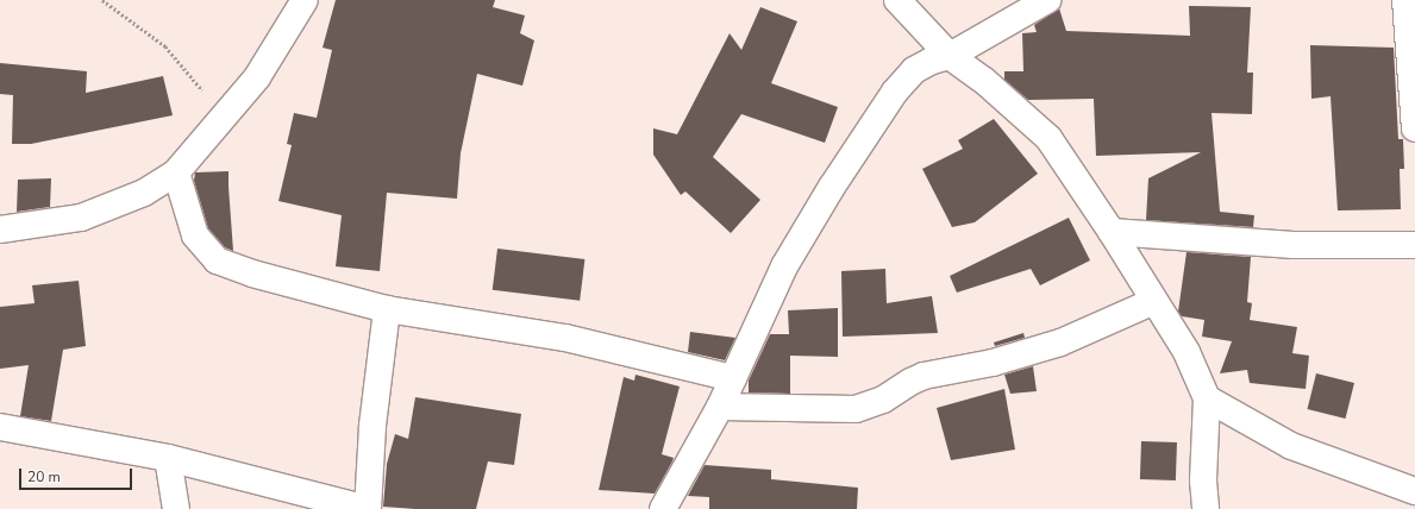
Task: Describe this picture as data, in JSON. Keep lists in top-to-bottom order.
{
  "scale_bar": "20 m"
}
